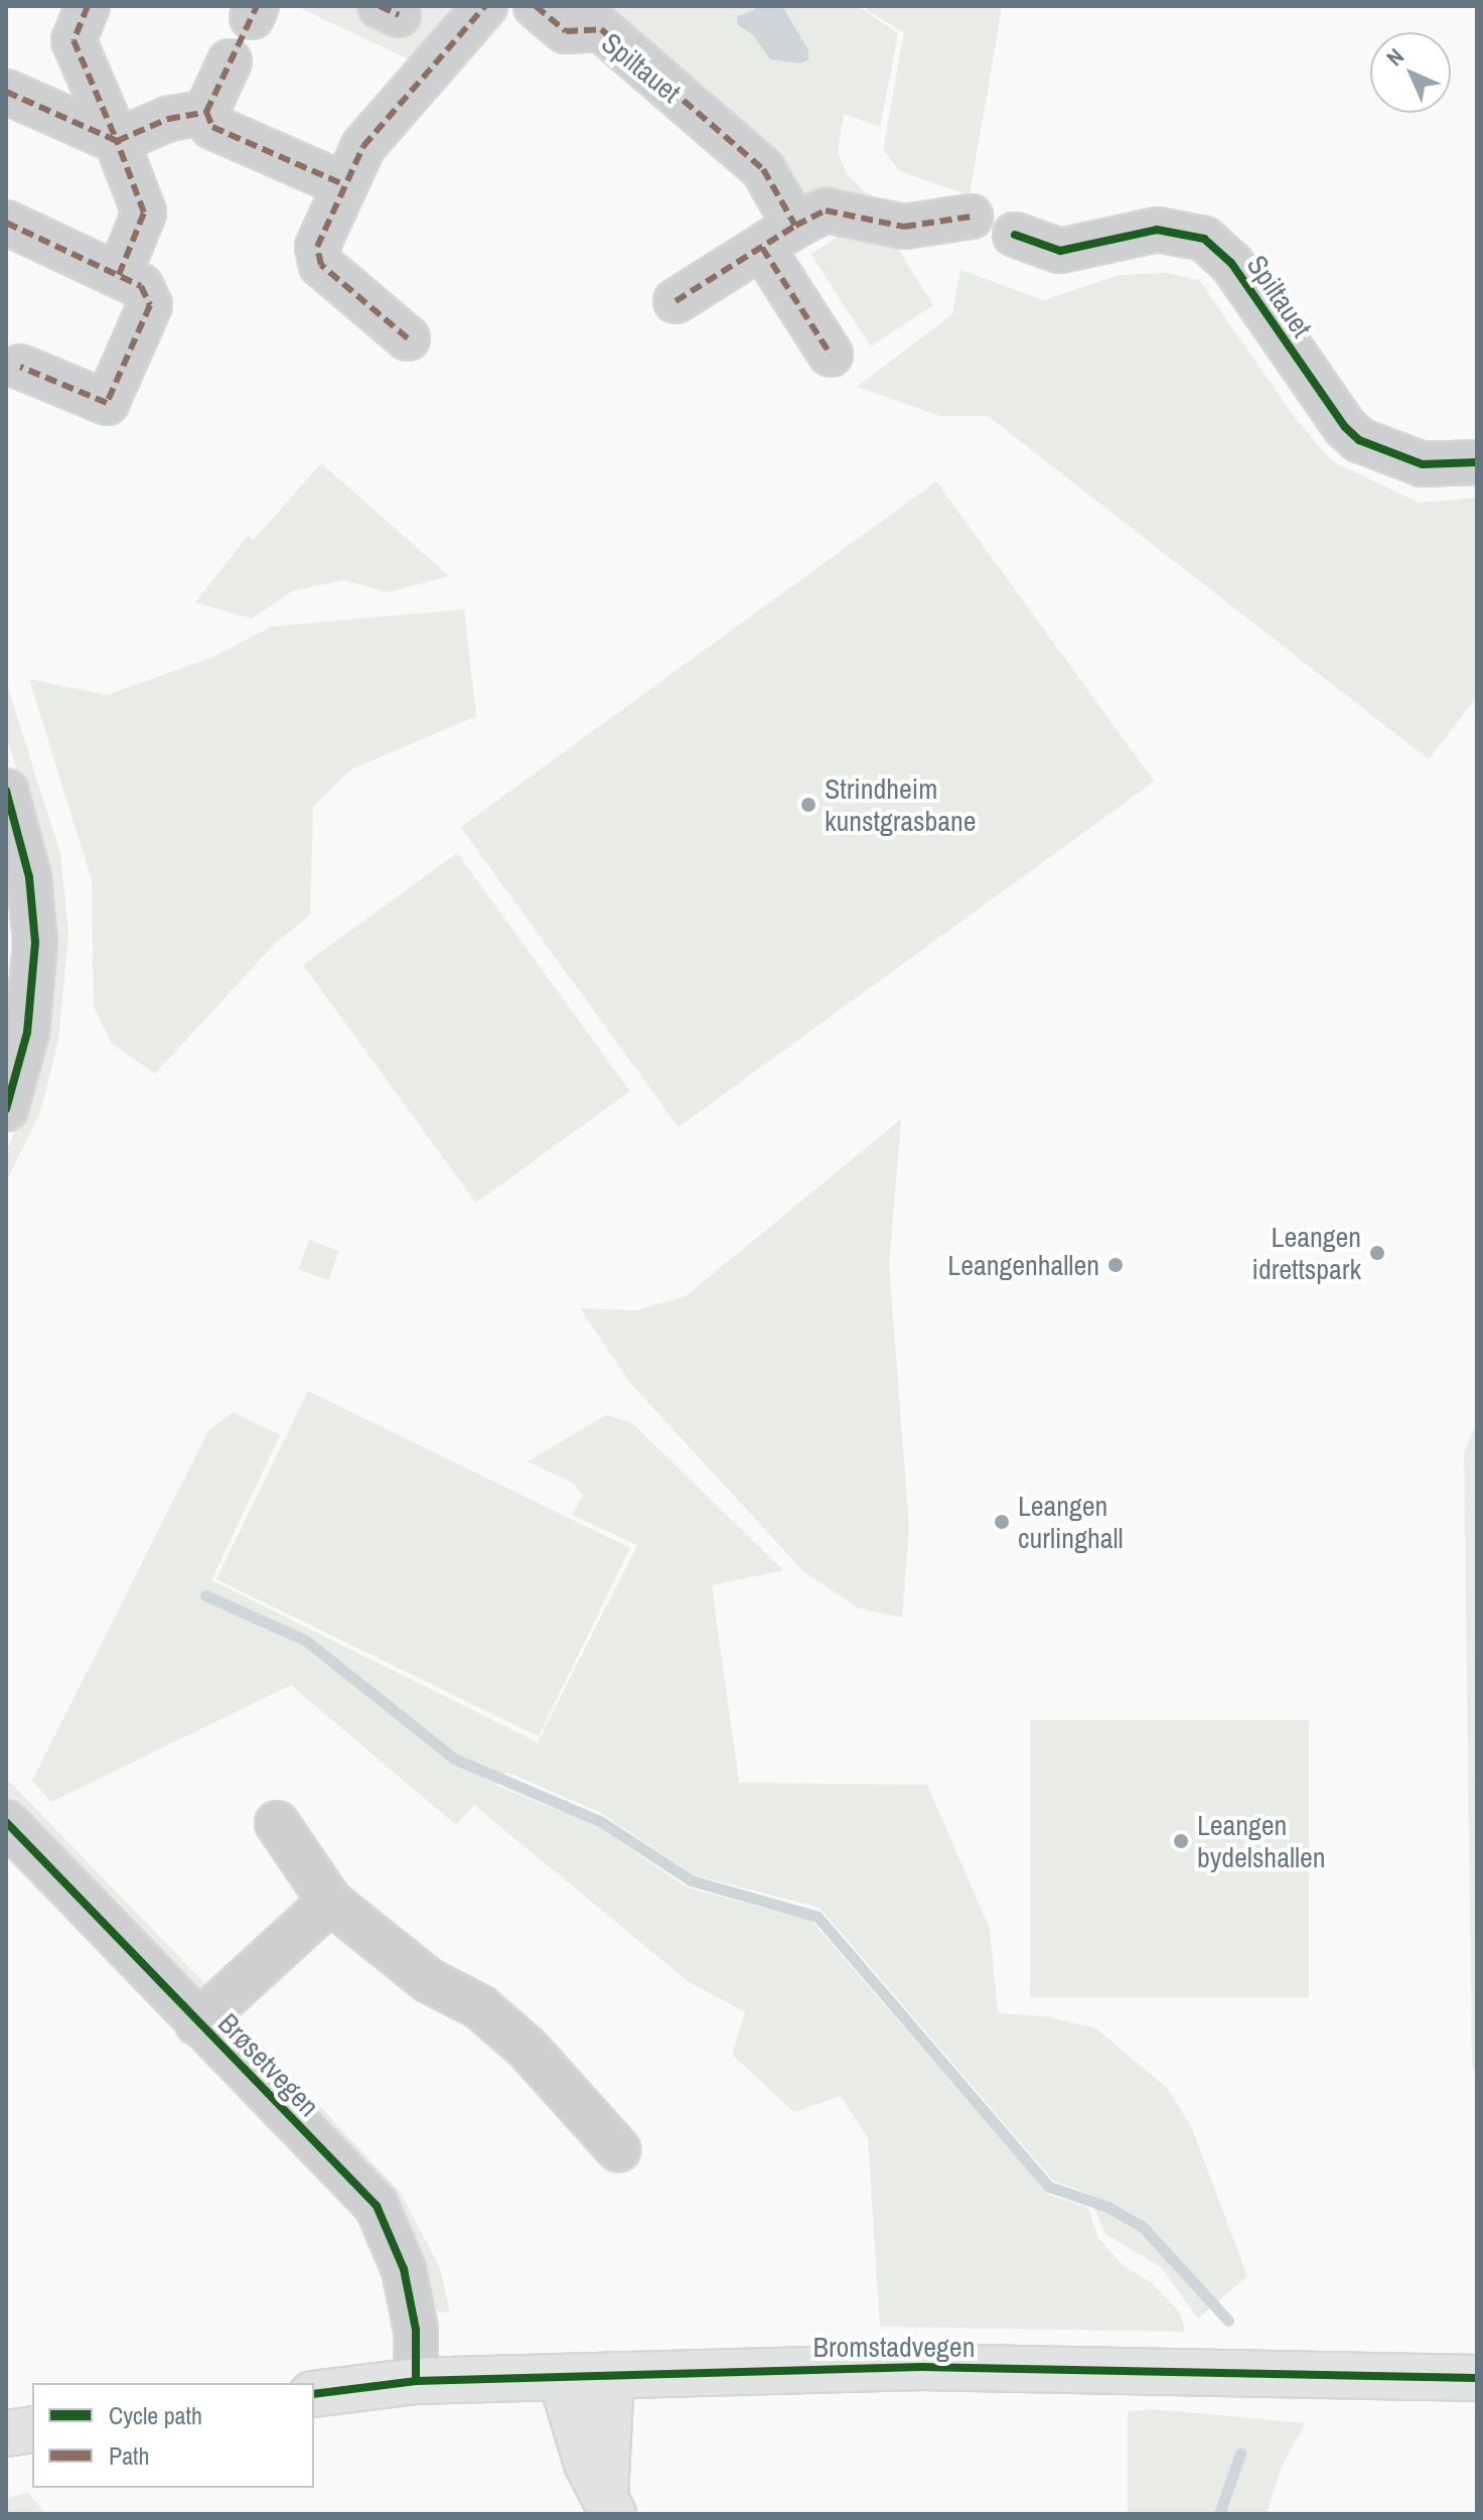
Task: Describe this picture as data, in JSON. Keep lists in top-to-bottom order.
{
  "streets": {
    "street": ["Spiltauet", "Brøsetvegen", "Bromstadvegen"]
  },
  "crossings": [
    ["Brøsetvegen", "Bromstadvegen"]
  ],
  "places": [
    "Strindheim kunstgrasbane",
    "Leangen idrettspark",
    "Leangenhallen",
    "Leangen curlinghall",
    "Leangen bydelshallen"
  ],
  "legend": ["Cycle path", "Path"],
  "north": "top left"
}
